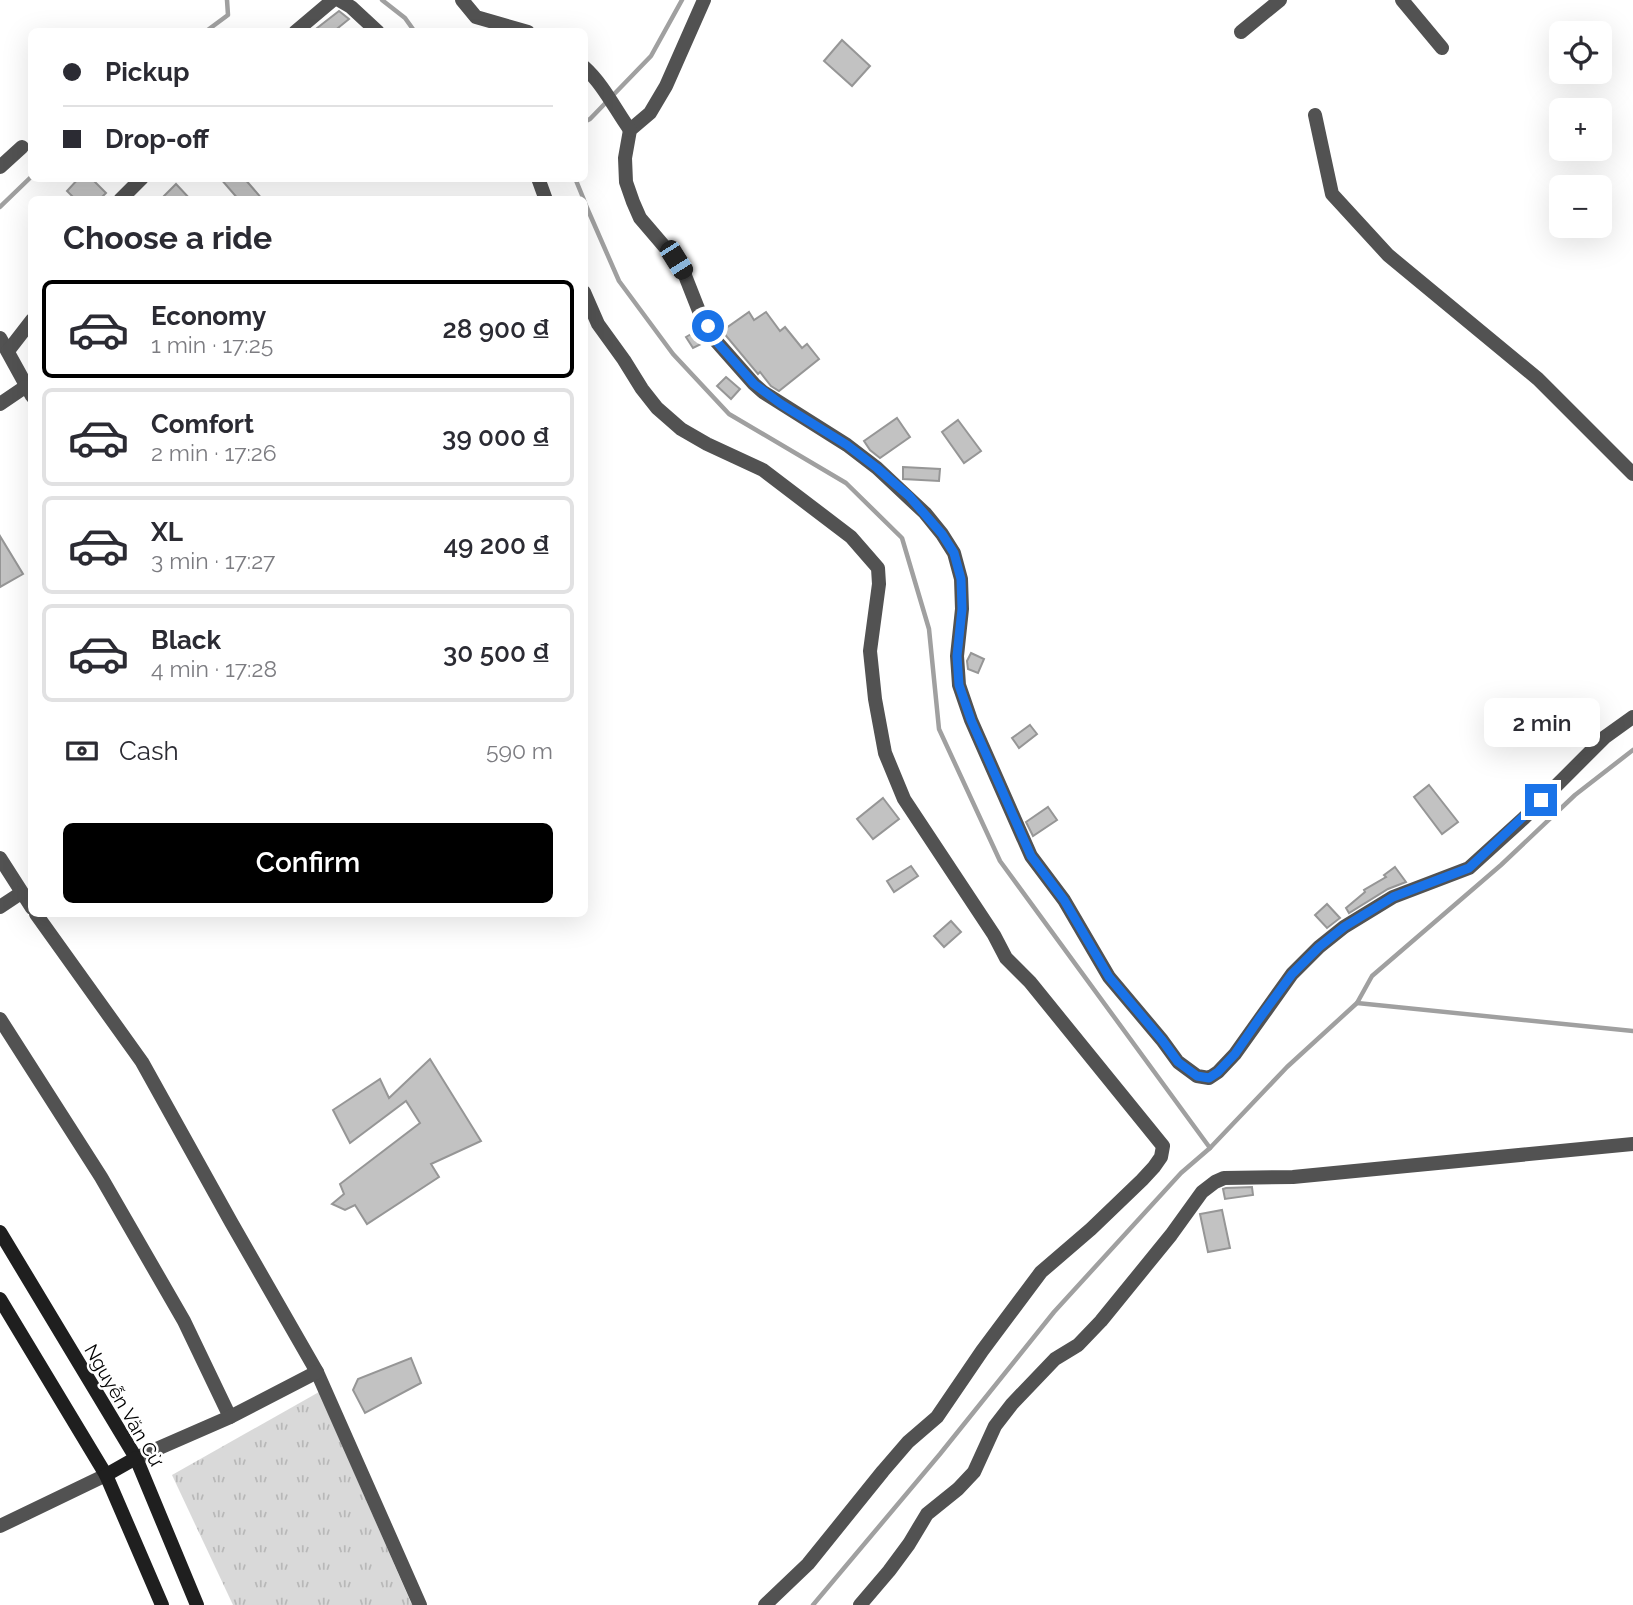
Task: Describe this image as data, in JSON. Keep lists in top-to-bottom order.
{
  "streets": {
    "main road": ["Nguyễn Văn Cừ"]
  },
  "page": {
    "map_buttons": ["+", "−"],
    "banner": ["Pickup", "Drop-off"],
    "heading": "Choose a ride",
    "list": [
      {
        "name": "Economy",
        "note": "1 min · 17:25",
        "value": "28 900 ₫"
      },
      {
        "name": "Comfort",
        "note": "2 min · 17:26",
        "value": "39 000 ₫"
      },
      {
        "name": "XL",
        "note": "3 min · 17:27",
        "value": "49 200 ₫"
      },
      {
        "name": "Black",
        "note": "4 min · 17:28",
        "value": "30 500 ₫"
      }
    ],
    "bubble": "2 min",
    "pay": ["Cash", "590 m"],
    "buttons": "Confirm"
  }
}
